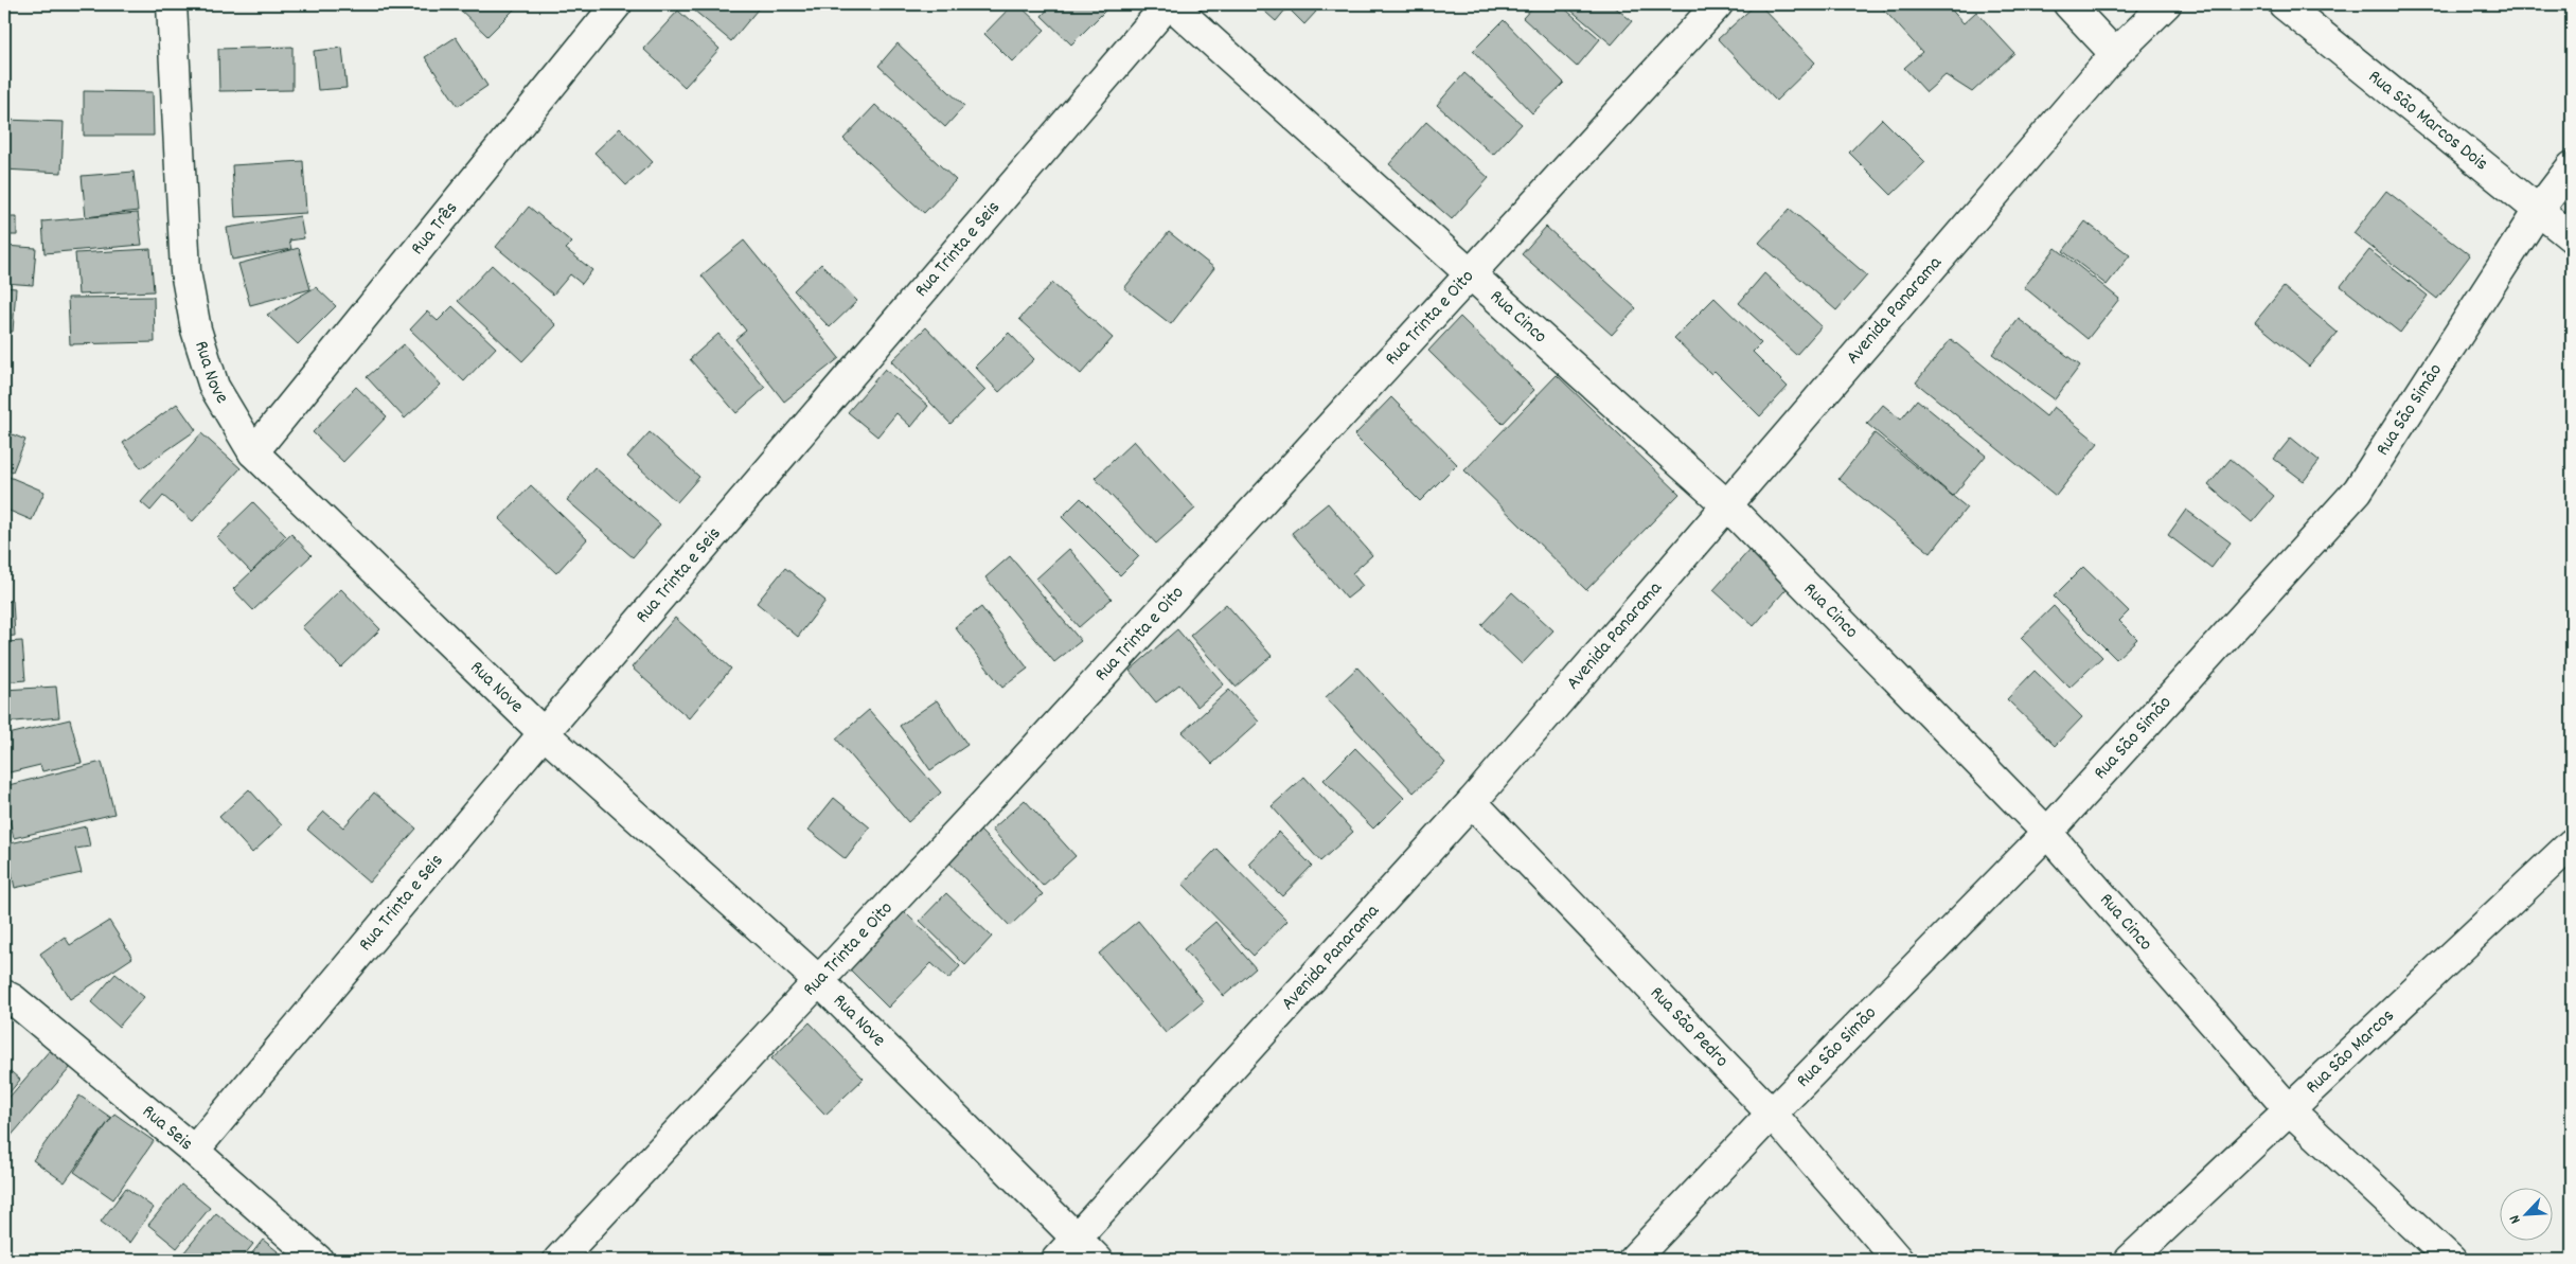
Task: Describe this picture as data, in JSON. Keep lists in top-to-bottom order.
{
  "streets": {
    "street": [
      "Rua São Marcos Dois",
      "Rua Três",
      "Rua Trinta e Seis",
      "Avenida Panarama",
      "Rua Trinta e Oito",
      "Rua Cinco",
      "Rua Nove",
      "Rua São Simão",
      "Rua São Pedro",
      "Rua São Marcos",
      "Rua Seis"
    ]
  },
  "crossings": [
    ["Rua São Marcos Dois", "Rua São Simão"],
    ["Rua Três", "Rua Nove"],
    ["Rua Trinta e Seis", "Rua Cinco"],
    ["Rua Trinta e Seis", "Rua Nove"],
    ["Rua Trinta e Seis", "Rua Seis"],
    ["Avenida Panarama", "Rua Cinco"],
    ["Avenida Panarama", "Rua Nove"],
    ["Avenida Panarama", "Rua São Pedro"],
    ["Rua Trinta e Oito", "Rua Cinco"],
    ["Rua Trinta e Oito", "Rua Nove"],
    ["Rua Cinco", "Rua São Simão"],
    ["Rua Cinco", "Rua São Marcos"],
    ["Rua São Simão", "Rua São Pedro"]
  ],
  "north": "bottom left"
}
